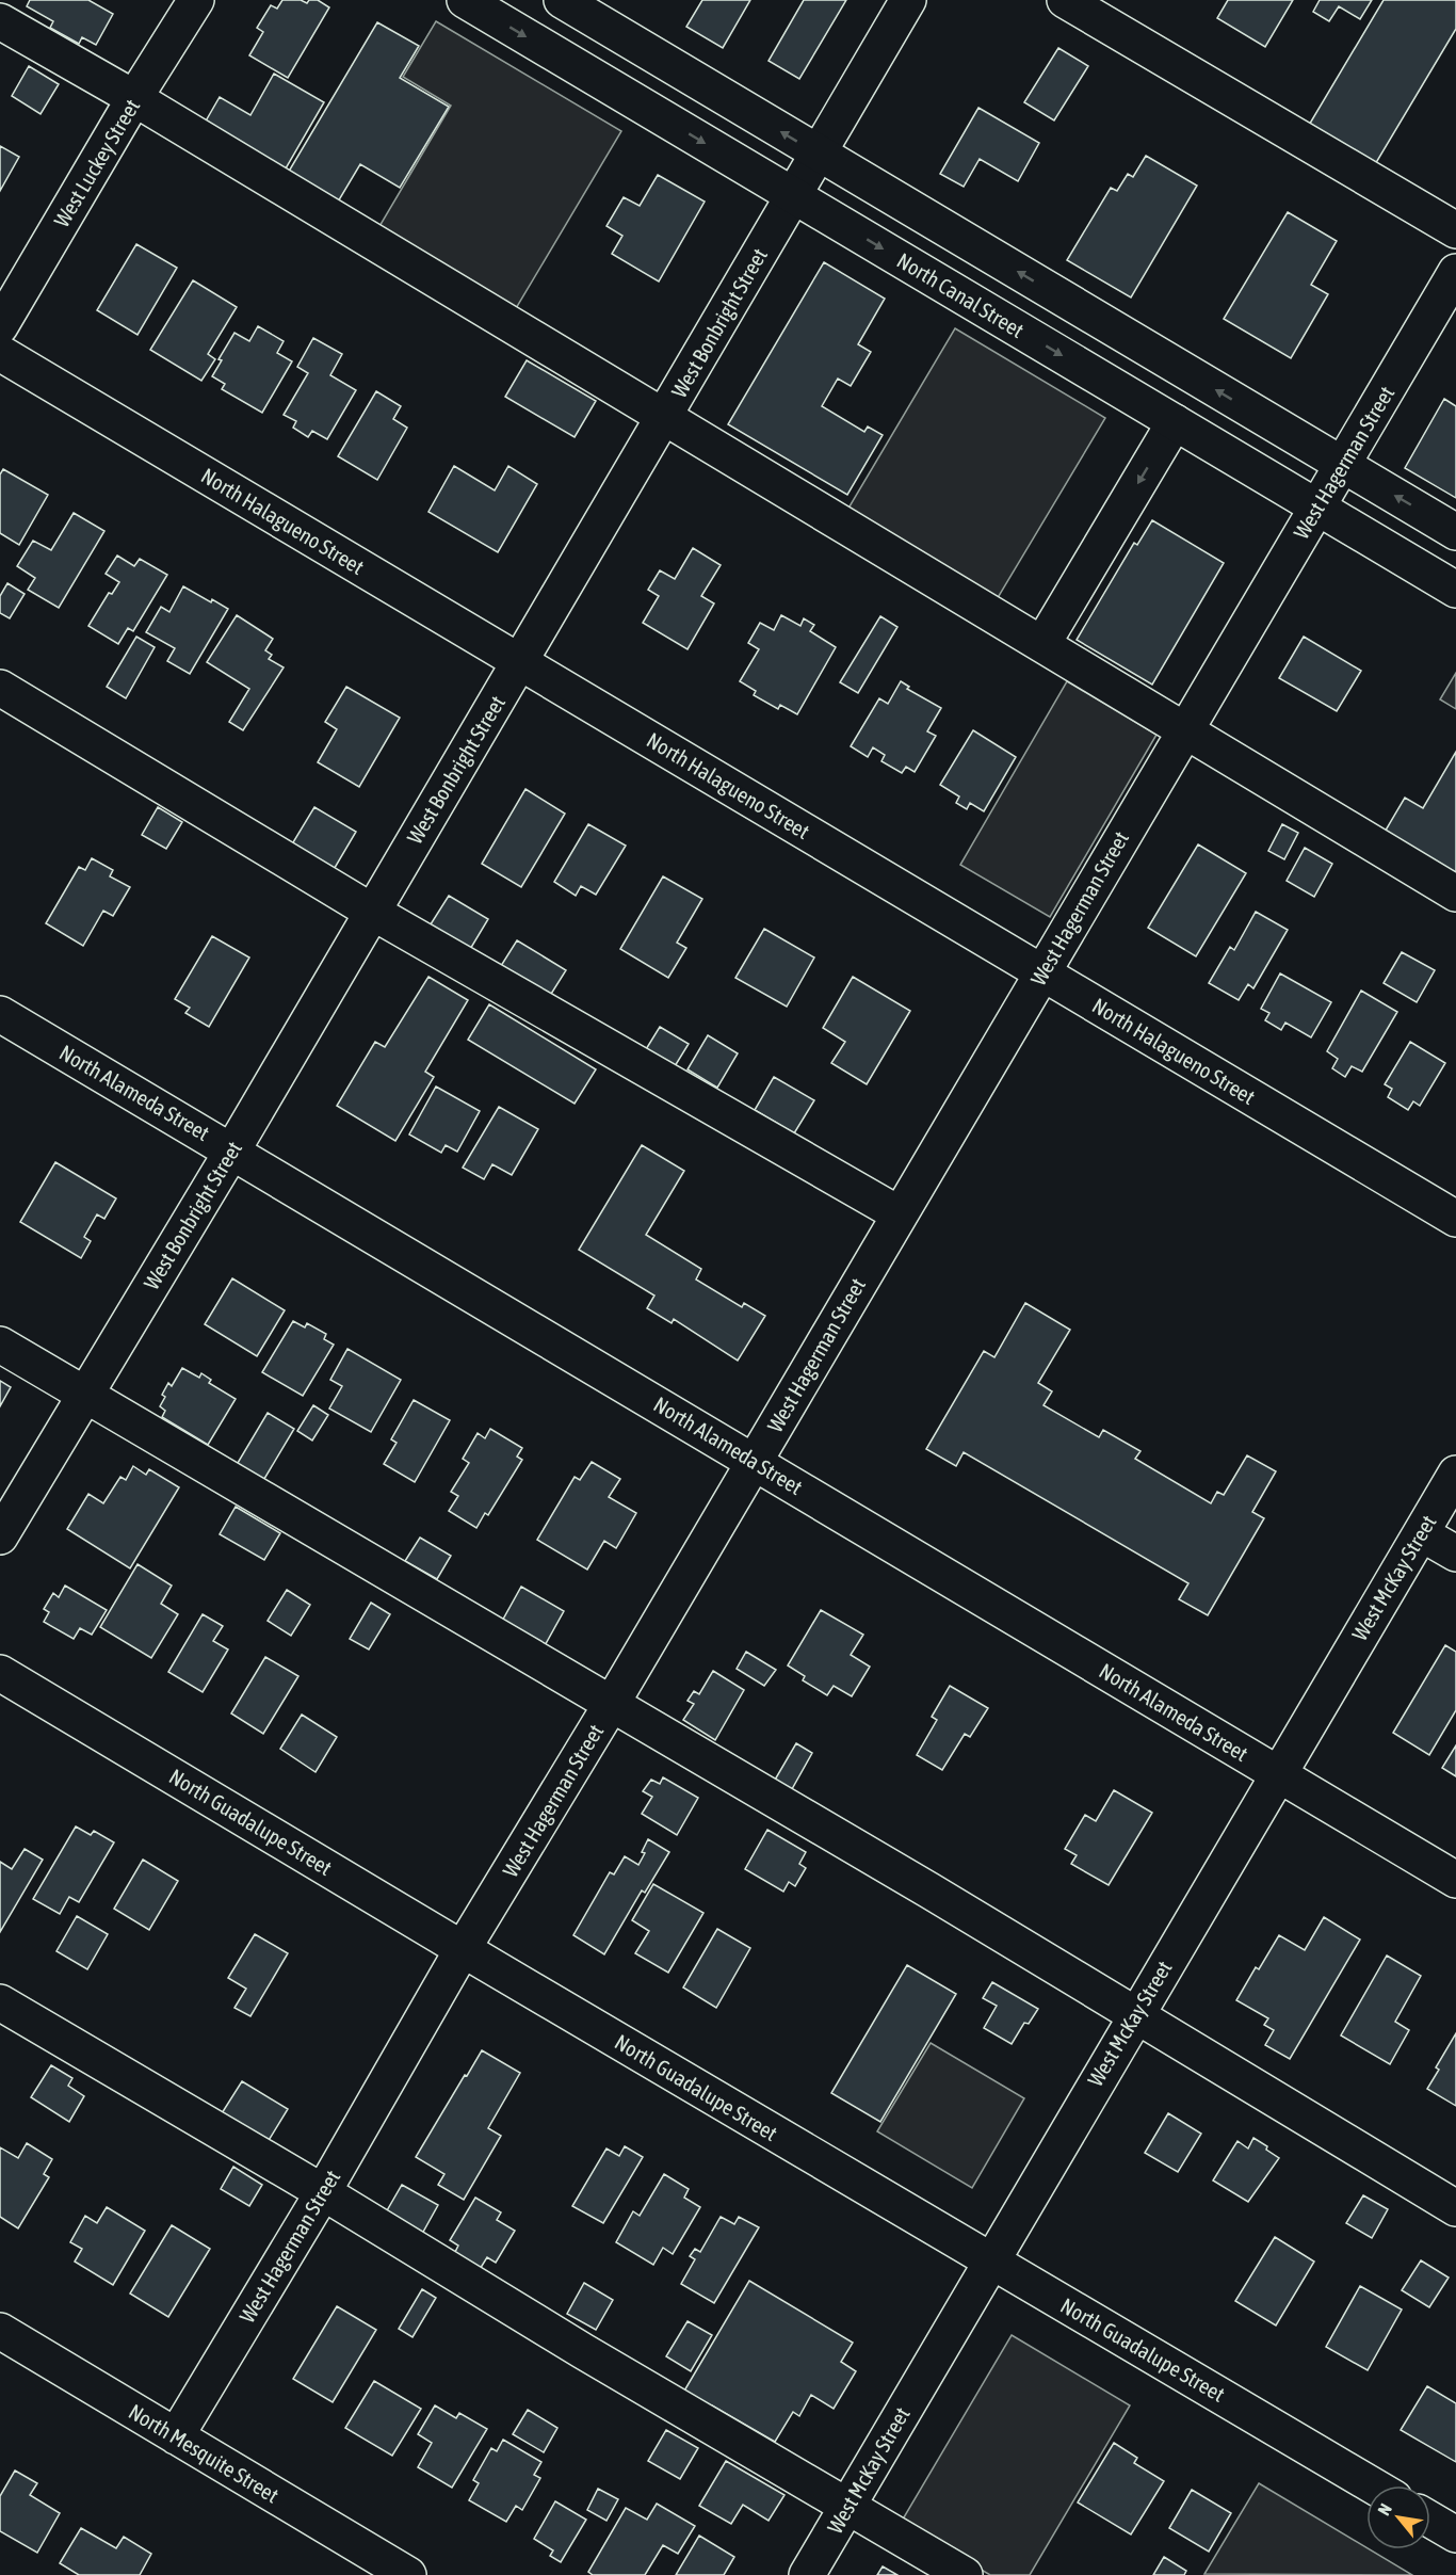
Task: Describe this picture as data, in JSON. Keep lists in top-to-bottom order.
{
  "streets": {
    "main road": [
      "West Luckey Street",
      "North Canal Street",
      "West Bonbright Street",
      "West Hagerman Street",
      "North Halagueno Street",
      "North Alameda Street",
      "West McKay Street",
      "North Guadalupe Street",
      "North Mesquite Street"
    ]
  },
  "crossings": [
    ["North Canal Street", "West Bonbright Street"],
    ["North Canal Street", "West Hagerman Street"],
    ["West Bonbright Street", "North Halagueno Street"],
    ["West Bonbright Street", "North Alameda Street"],
    ["West Hagerman Street", "North Halagueno Street"],
    ["West Hagerman Street", "North Alameda Street"],
    ["West Hagerman Street", "North Guadalupe Street"],
    ["West Hagerman Street", "North Mesquite Street"],
    ["North Alameda Street", "West McKay Street"],
    ["West McKay Street", "North Guadalupe Street"]
  ],
  "north": "top left"
}
